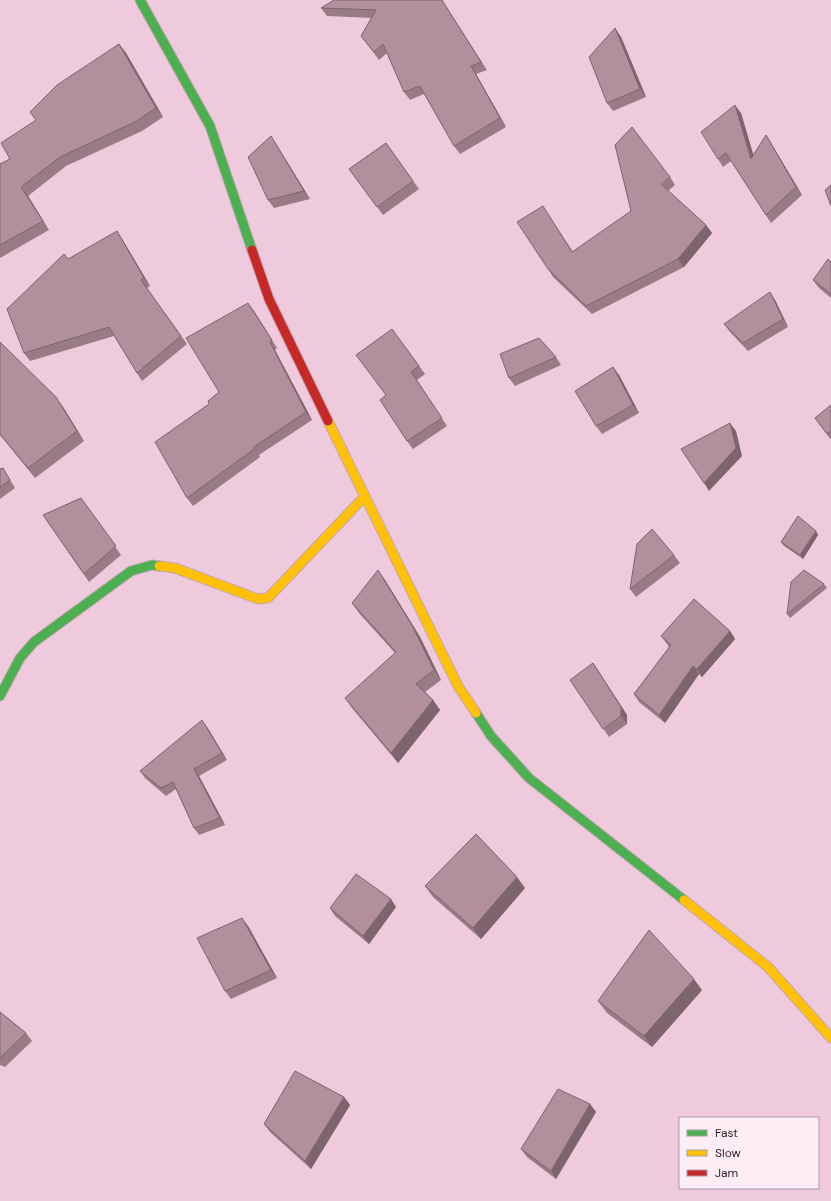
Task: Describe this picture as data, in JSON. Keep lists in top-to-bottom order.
{
  "legend": ["Fast", "Slow", "Jam"]
}
